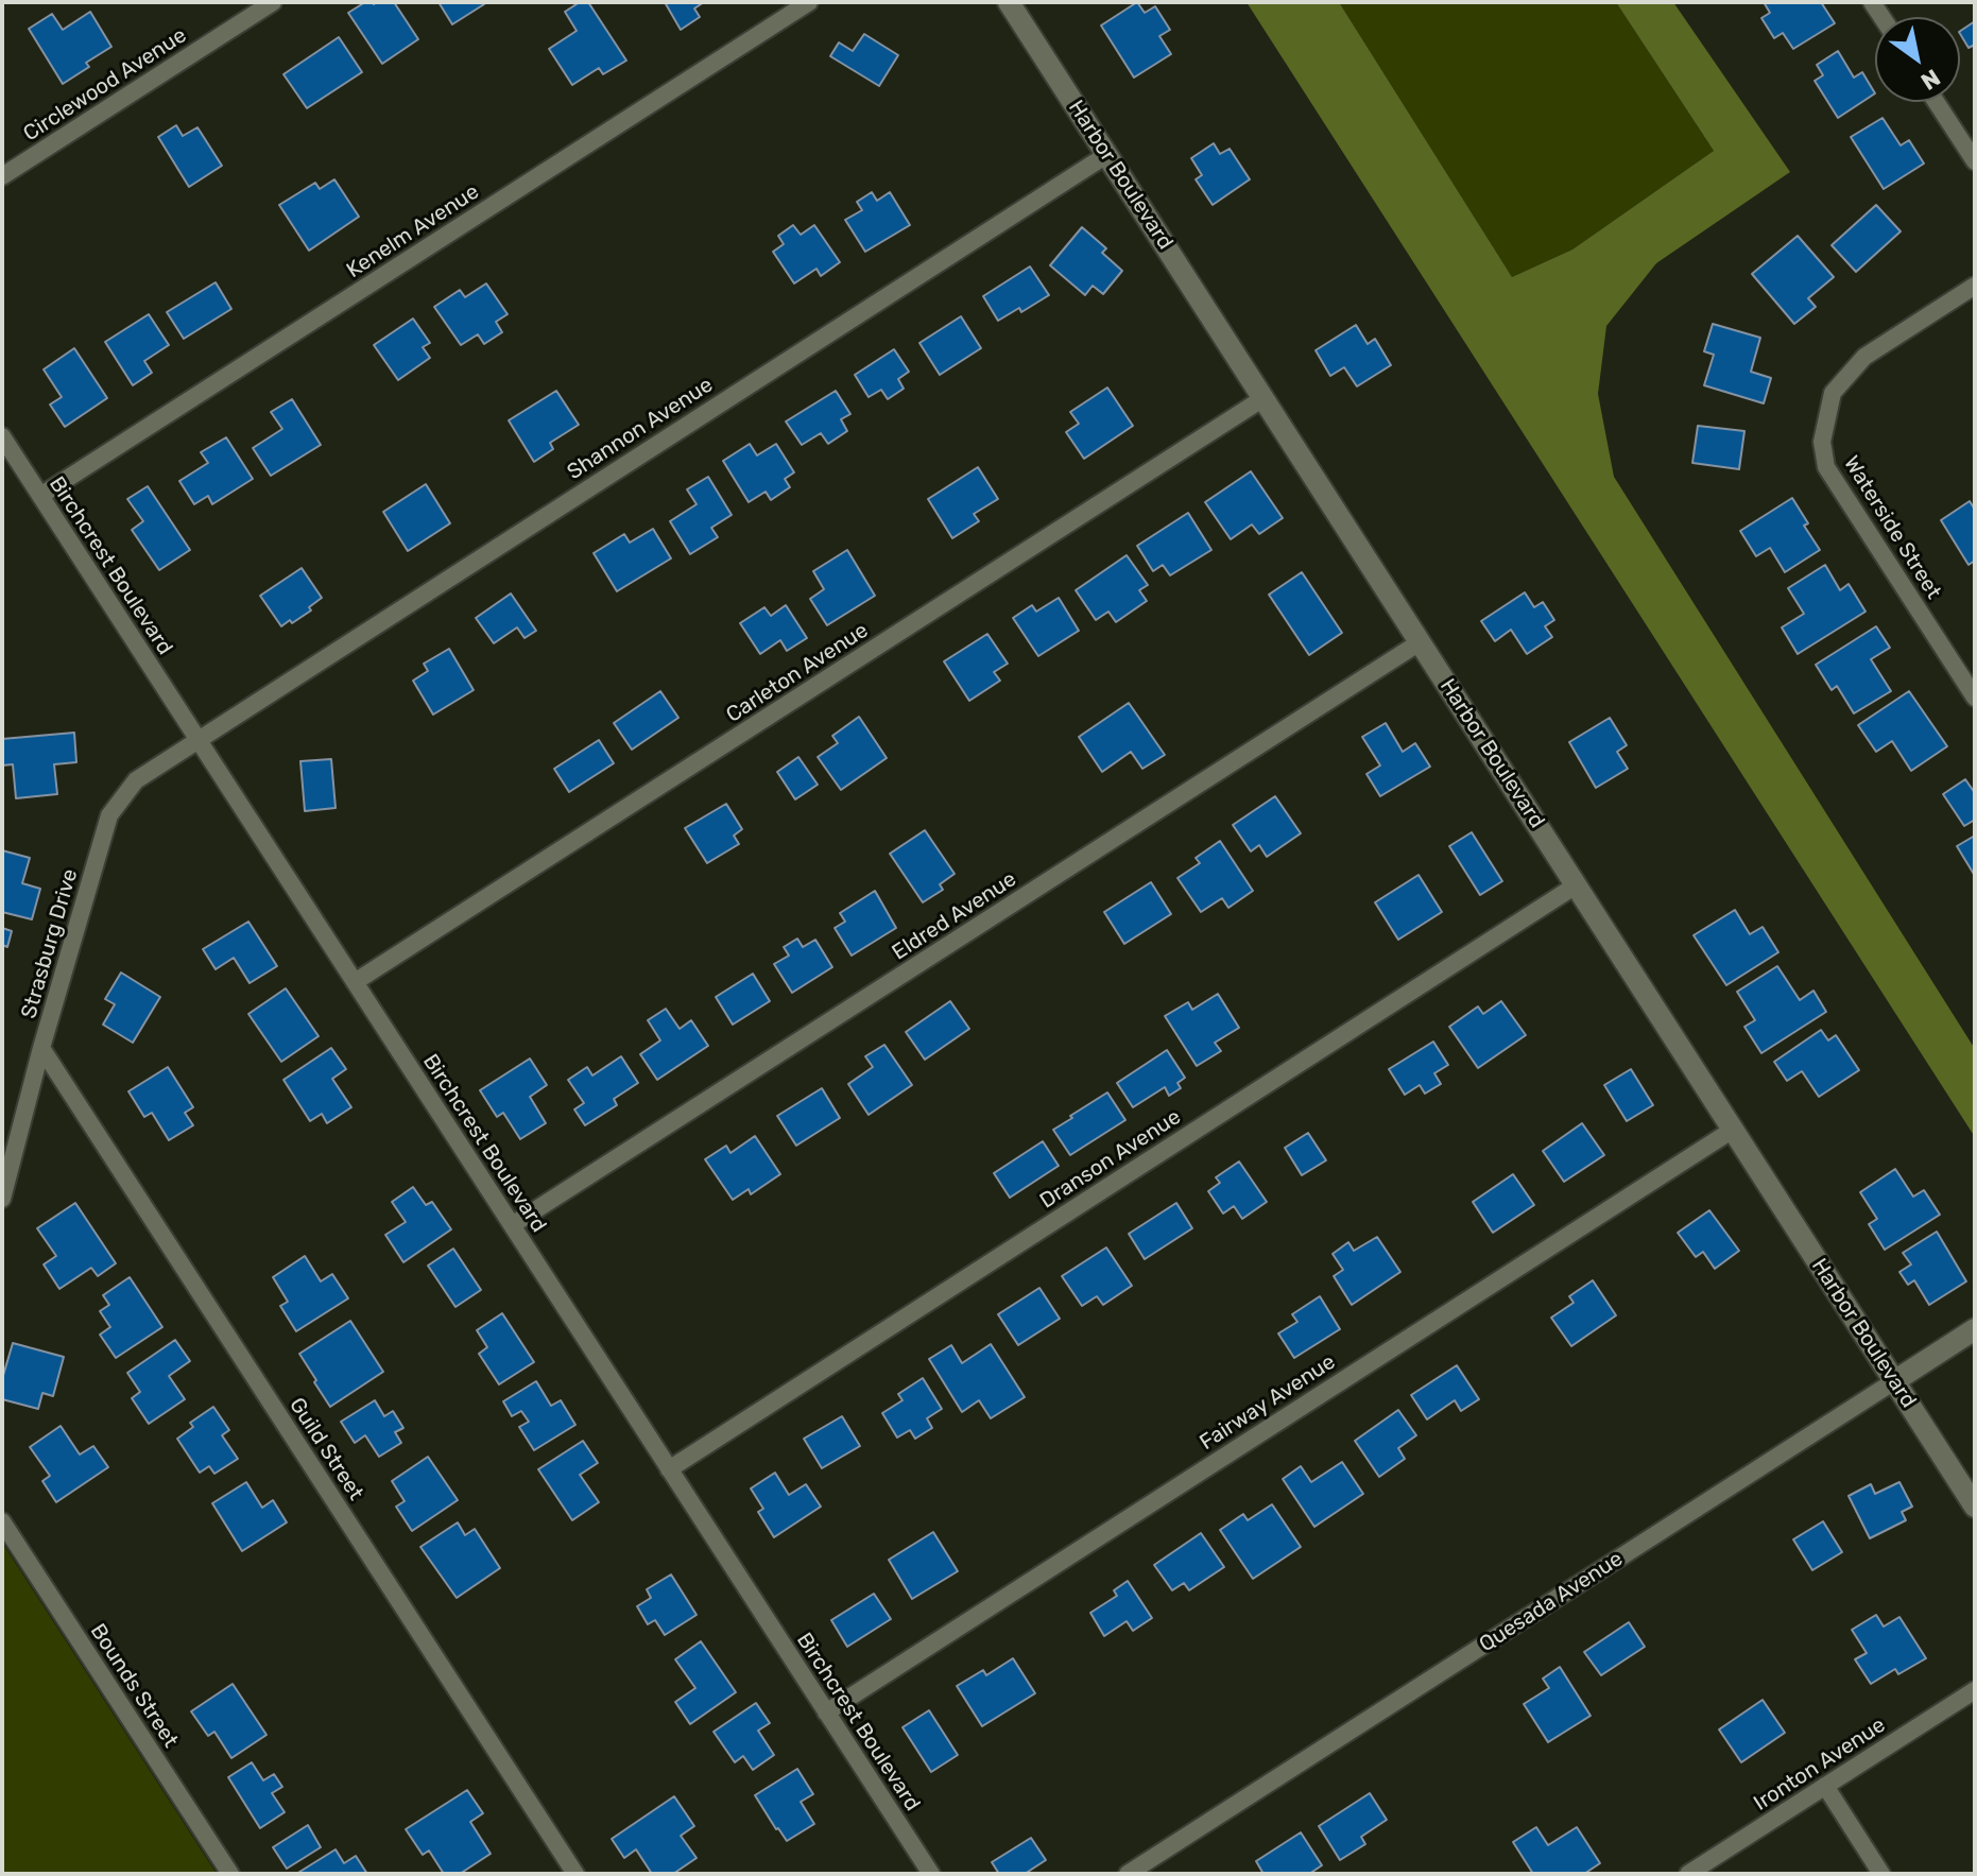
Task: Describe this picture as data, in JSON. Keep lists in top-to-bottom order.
{
  "streets": {
    "street": [
      "Circlewood Avenue",
      "Harbor Boulevard",
      "Kenelm Avenue",
      "Shannon Avenue",
      "Waterside Street",
      "Birchcrest Boulevard",
      "Carleton Avenue",
      "Eldred Avenue",
      "Strasburg Drive",
      "Dranson Avenue",
      "Fairway Avenue",
      "Guild Street",
      "Quesada Avenue",
      "Bounds Street",
      "Ironton Avenue"
    ]
  },
  "crossings": [
    ["Harbor Boulevard", "Shannon Avenue"],
    ["Harbor Boulevard", "Carleton Avenue"],
    ["Harbor Boulevard", "Eldred Avenue"],
    ["Harbor Boulevard", "Dranson Avenue"],
    ["Harbor Boulevard", "Fairway Avenue"],
    ["Harbor Boulevard", "Quesada Avenue"],
    ["Kenelm Avenue", "Birchcrest Boulevard"],
    ["Shannon Avenue", "Birchcrest Boulevard"],
    ["Shannon Avenue", "Strasburg Drive"],
    ["Birchcrest Boulevard", "Carleton Avenue"],
    ["Birchcrest Boulevard", "Eldred Avenue"],
    ["Birchcrest Boulevard", "Strasburg Drive"],
    ["Birchcrest Boulevard", "Dranson Avenue"],
    ["Birchcrest Boulevard", "Fairway Avenue"],
    ["Strasburg Drive", "Guild Street"]
  ],
  "north": "bottom right"
}
